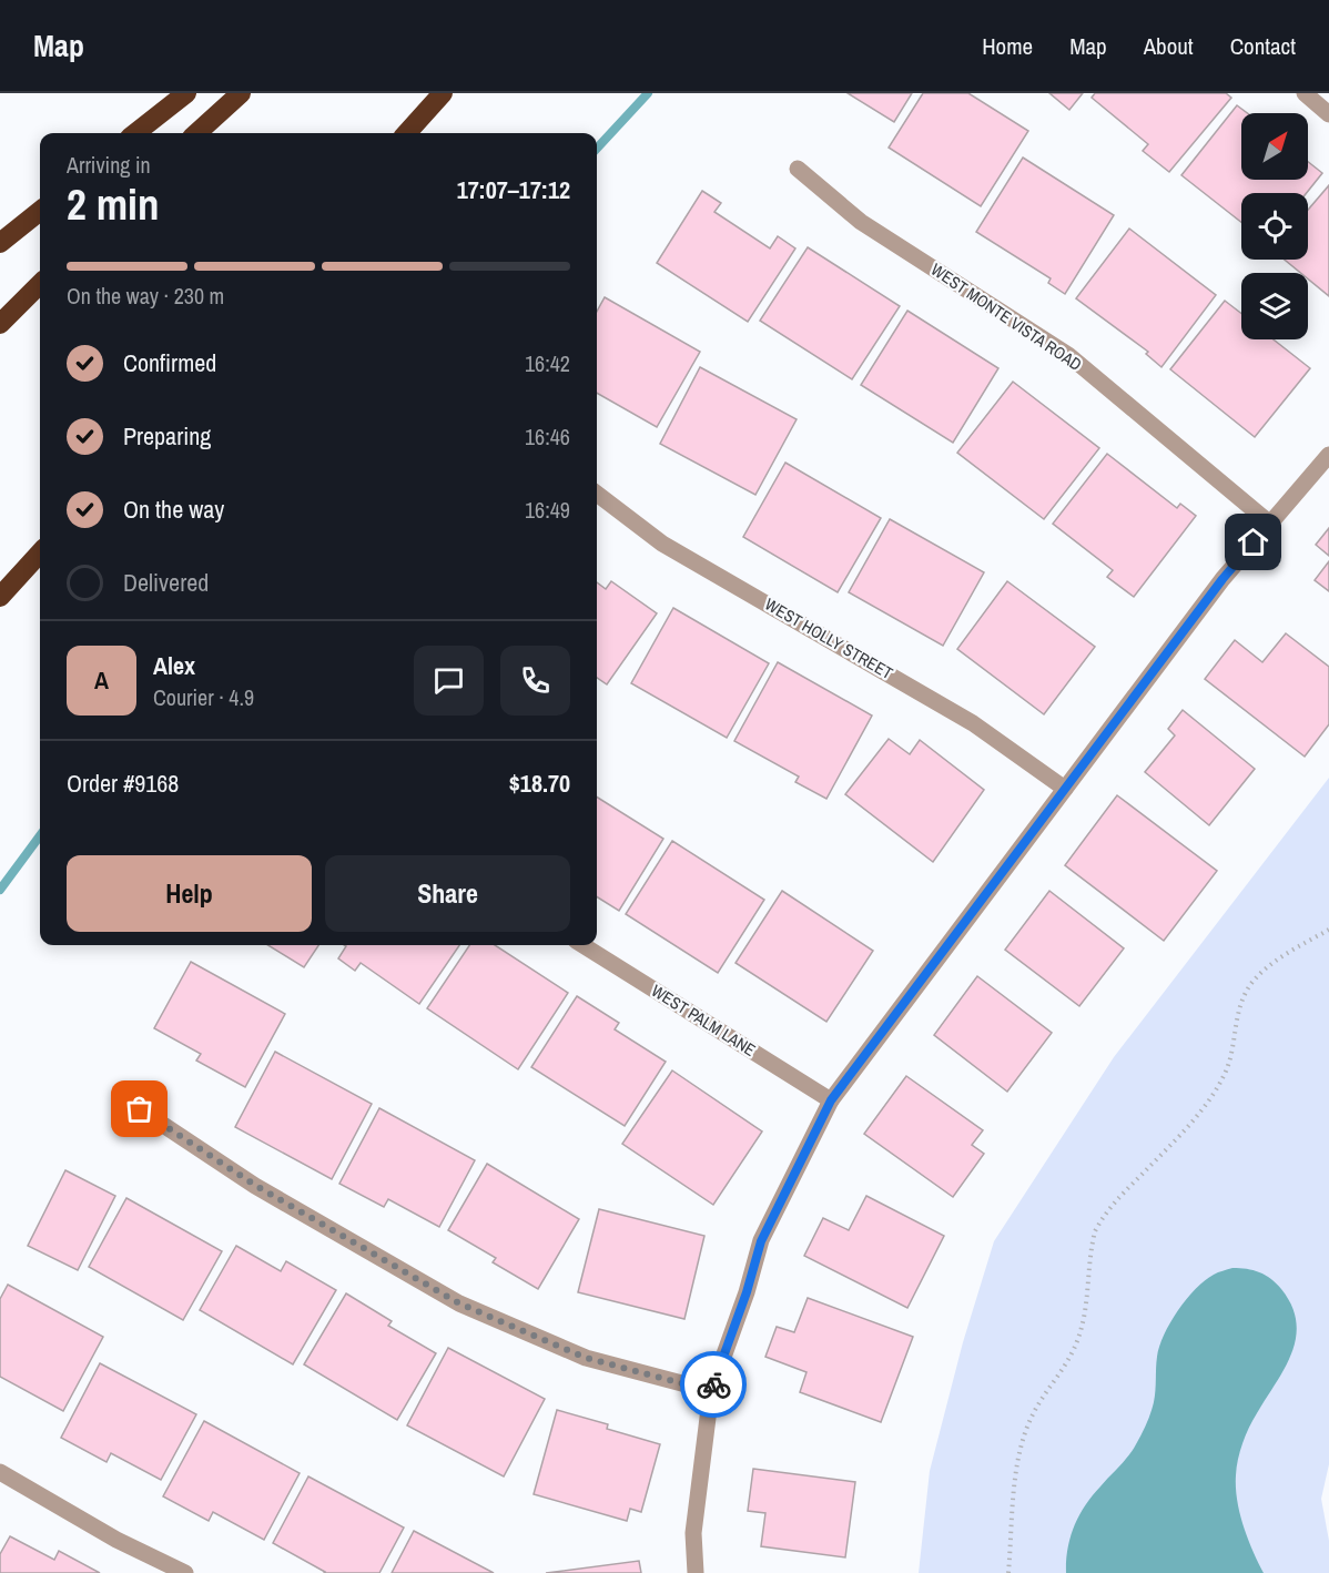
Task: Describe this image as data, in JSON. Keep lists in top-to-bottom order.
{
  "streets": {
    "street": ["WEST MONTE VISTA ROAD", "WEST HOLLY STREET", "WEST PALM LANE"]
  },
  "north": "top right",
  "page": {
    "header": "Map",
    "nav": [
      "Home",
      "Map",
      "About",
      "Contact"
    ],
    "heading": ["2 min", "Arriving in", "17:07–17:12"],
    "panel": [
      "Alex",
      "Courier · 4.9",
      "Order #9168",
      "$18.70"
    ],
    "bar": "On the way · 230 m",
    "list": [
      ["Confirmed", "16:42"],
      ["Preparing", "16:46"],
      ["On the way", "16:49"],
      "Delivered"
    ],
    "round": "A",
    "buttons": ["Help", "Share"]
  }
}
